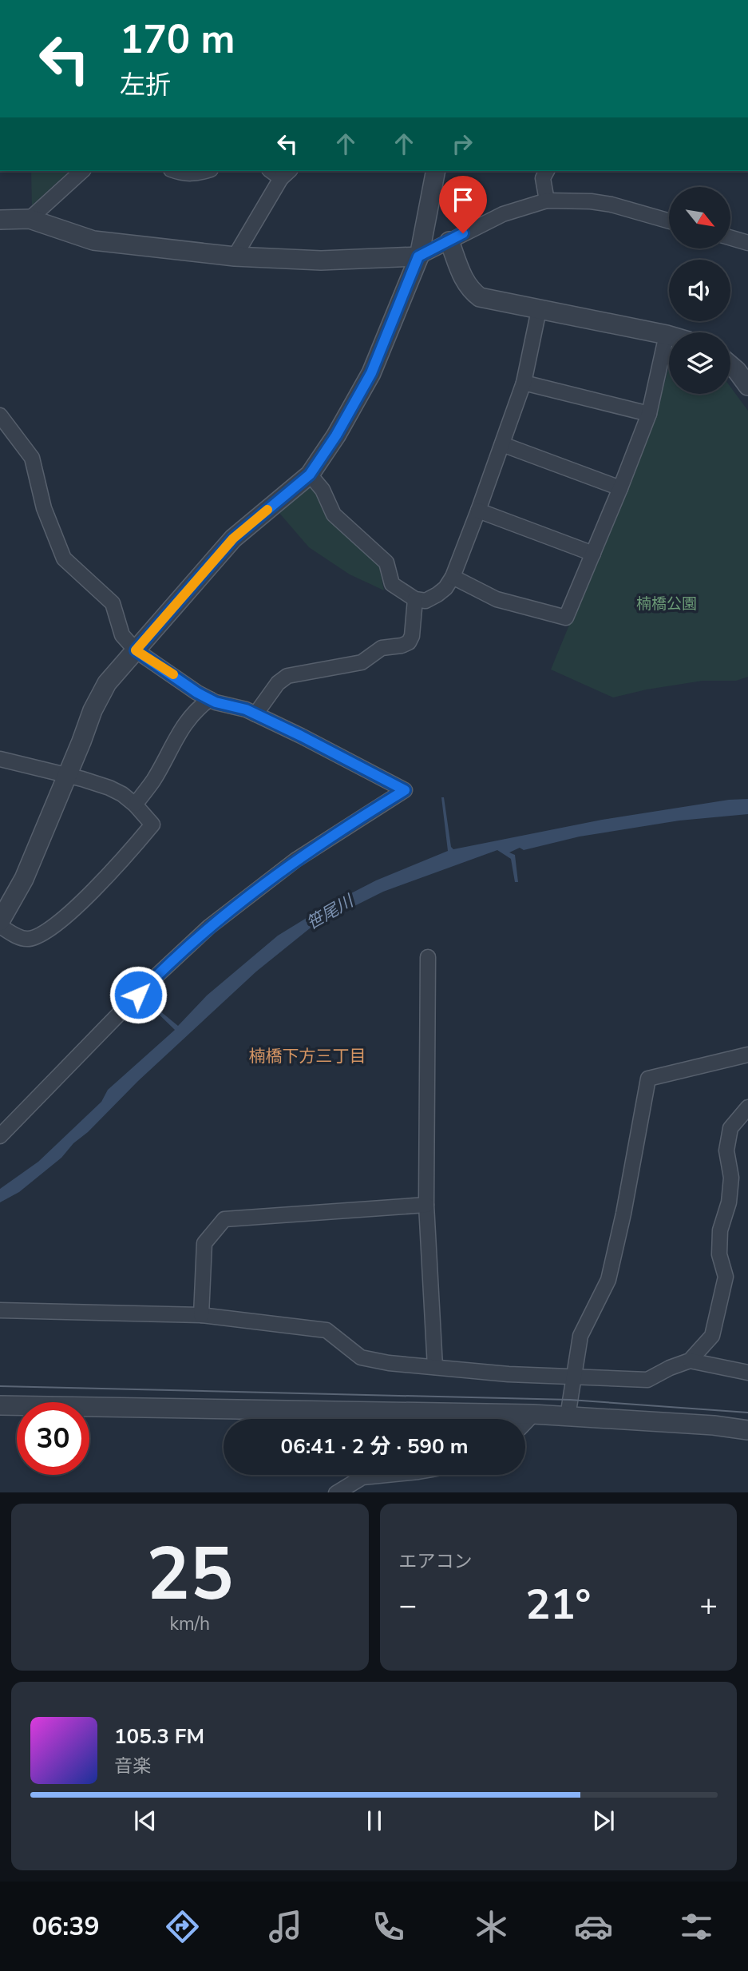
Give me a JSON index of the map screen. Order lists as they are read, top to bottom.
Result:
{
  "districts": ["楠橋下方三丁目"],
  "water": ["笹尾川"],
  "parks": ["楠橋公園"],
  "north": "bottom right",
  "page": {
    "turn": ["170 m", "左折"],
    "limit": "30",
    "trip": "06:41 · 2 分 · 590 m",
    "tile": [
      ["25", "km/h"],
      "エアコン"
    ],
    "heat": ["−", "21°", "+"],
    "song": ["105.3 FM", "音楽"],
    "tabs": "06:39"
  }
}
